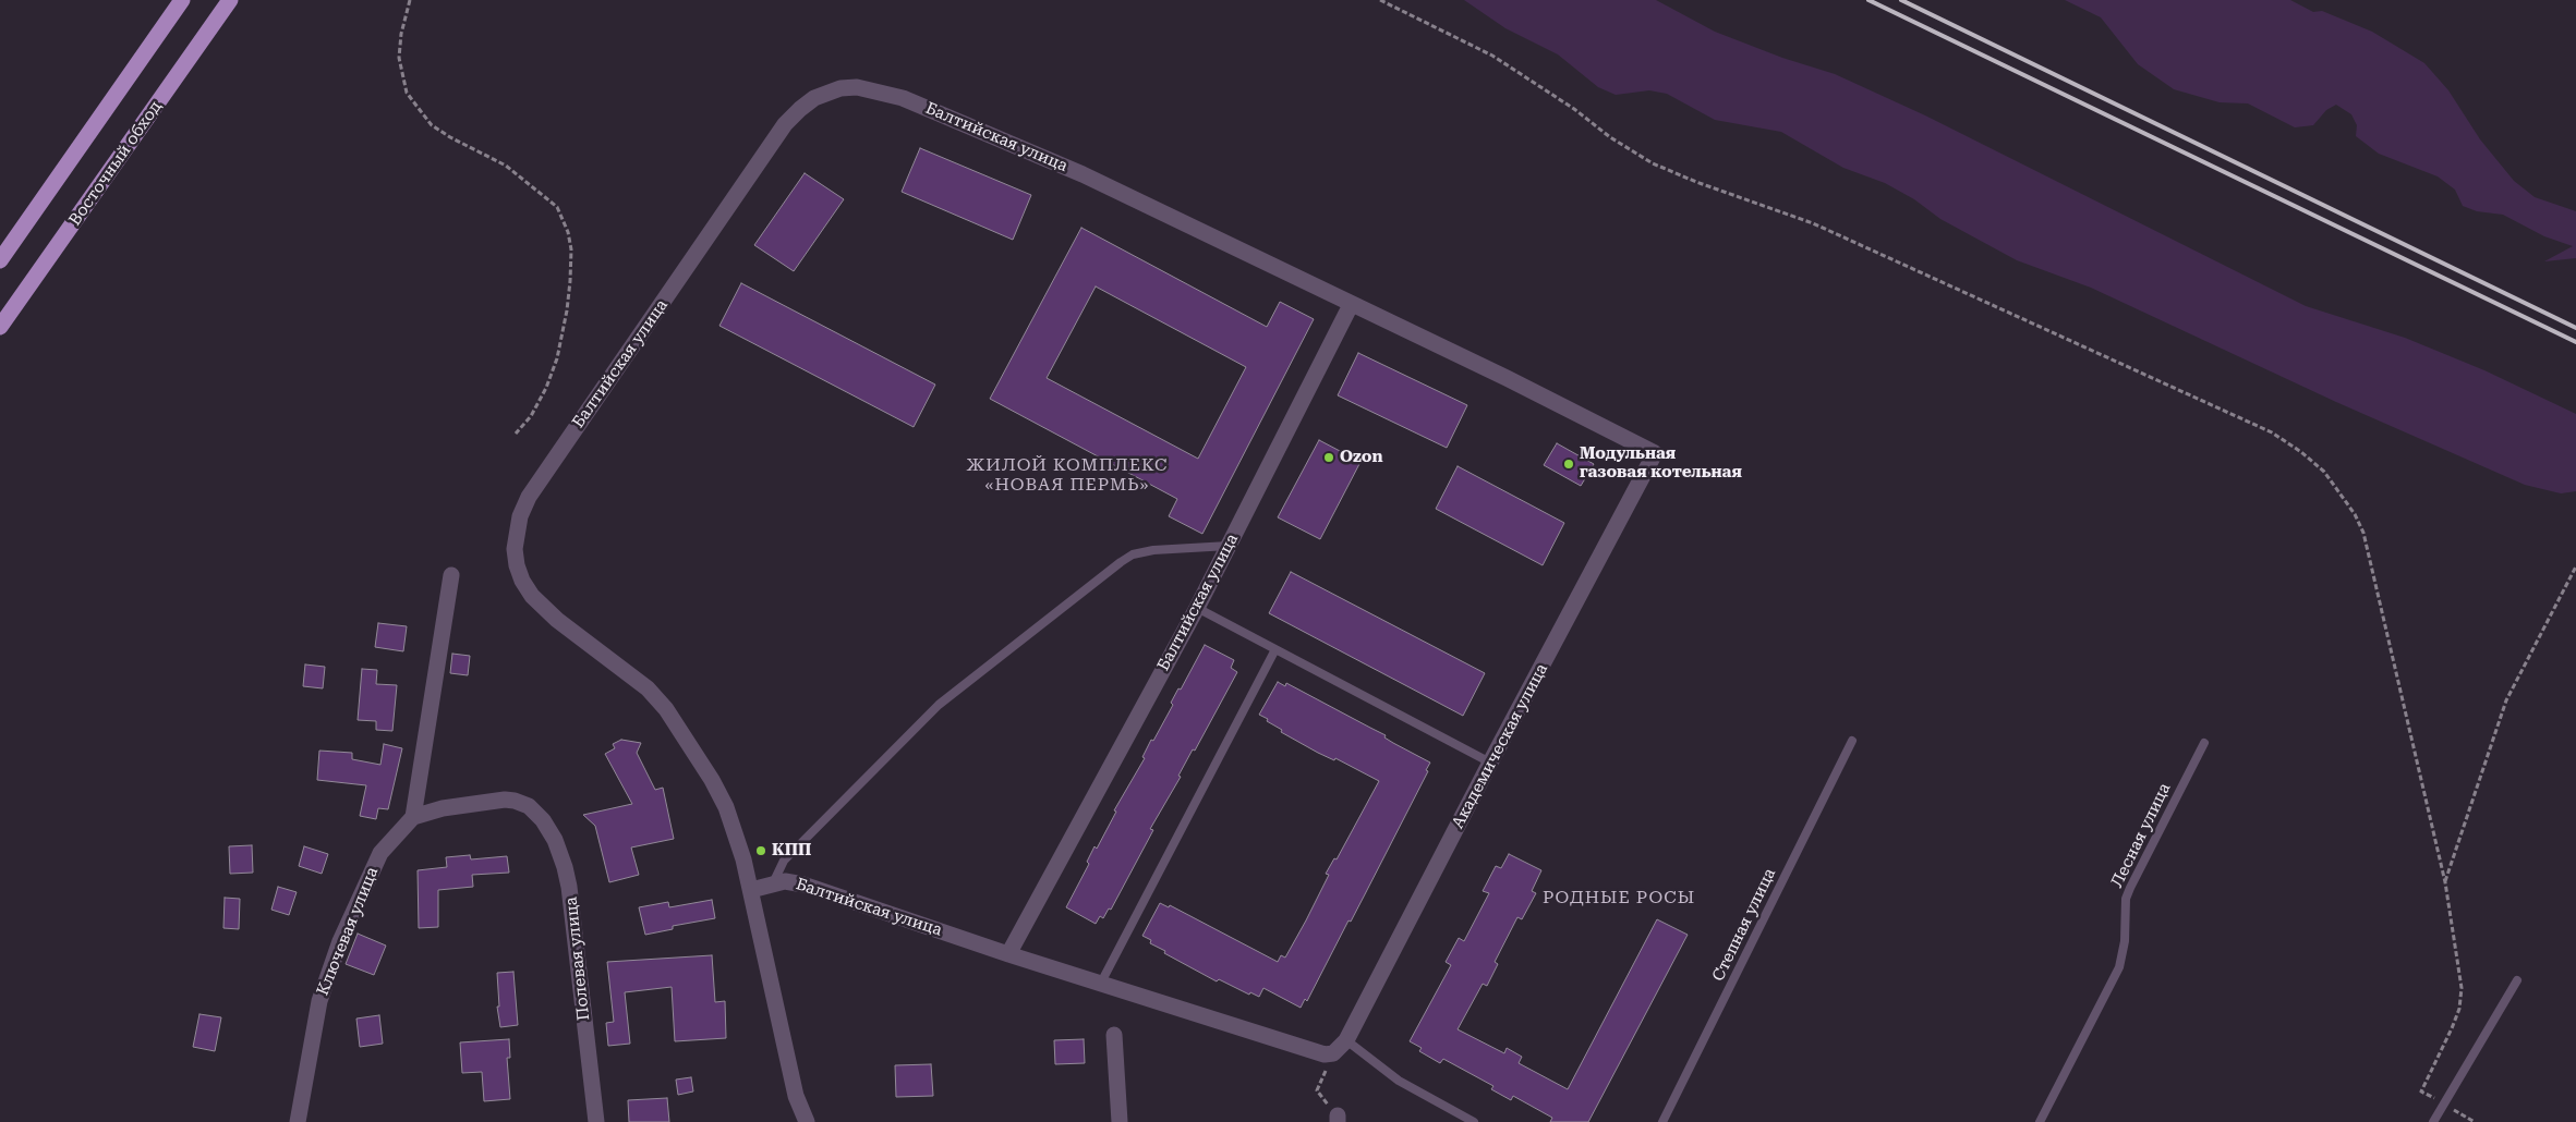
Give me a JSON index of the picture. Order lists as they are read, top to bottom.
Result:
{
  "streets": {
    "highway": ["Восточный обход"],
    "street": [
      "Балтийская улица",
      "Академическая улица",
      "Ключевая улица",
      "Полевая улица"
    ],
    "lane": ["Лесная улица", "Степная улица"]
  },
  "crossings": [
    ["Балтийская улица", "Академическая улица"],
    ["Ключевая улица", "Полевая улица"]
  ],
  "districts": ["ЖИЛОЙ КОМПЛЕКС «НОВАЯ ПЕРМЬ»", "РОДНЫЕ РОСЫ"],
  "places": ["Ozon", "Модульная газовая котельная", "КПП"]
}
